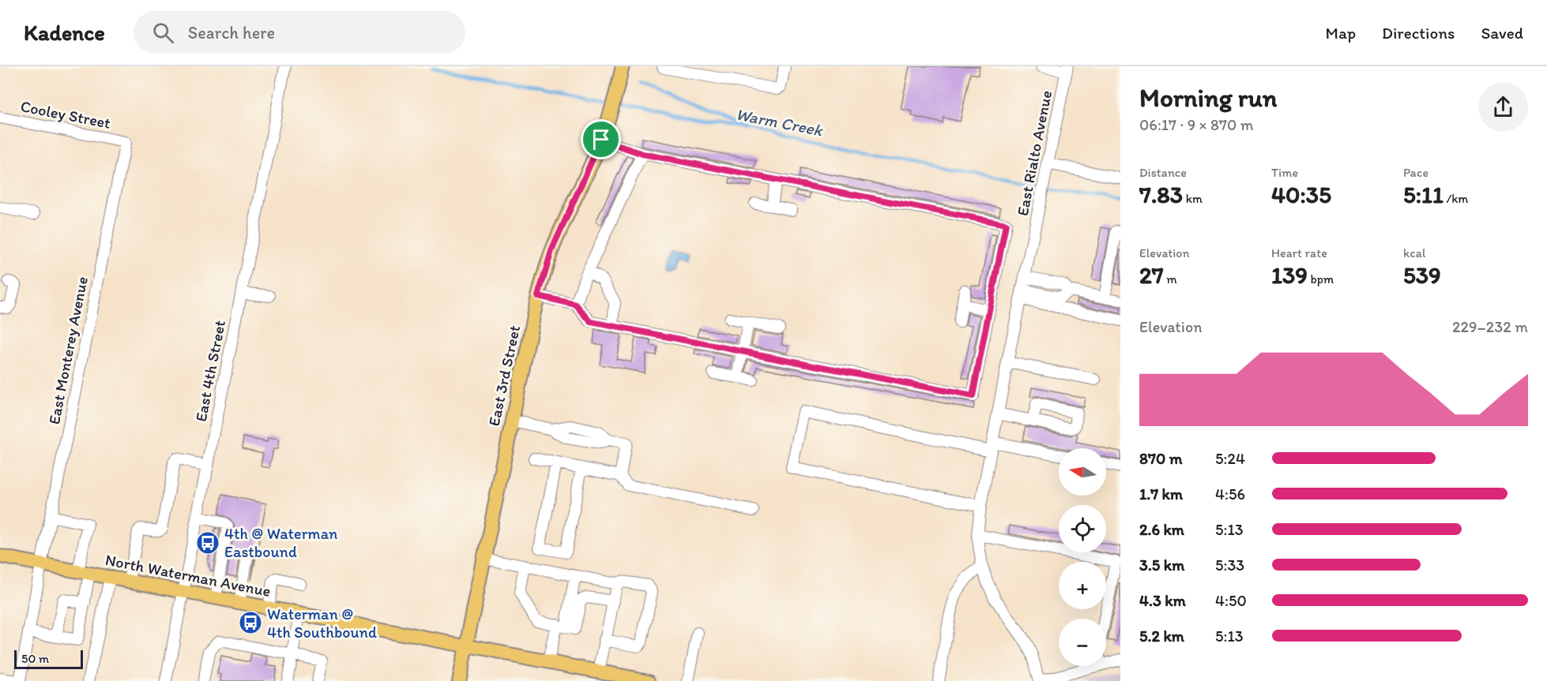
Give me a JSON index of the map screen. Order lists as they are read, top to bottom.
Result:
{
  "streets": {
    "main road": ["East 3rd Street", "North Waterman Avenue"],
    "street": [
      "Cooley Street",
      "East Rialto Avenue",
      "East Monterey Avenue",
      "East 4th Street"
    ]
  },
  "crossings": [
    ["Cooley Street", "East Monterey Avenue"],
    ["East Monterey Avenue", "North Waterman Avenue"],
    ["East 4th Street", "North Waterman Avenue"],
    ["East 3rd Street", "North Waterman Avenue"]
  ],
  "water": ["Warm Creek"],
  "places": {
    "bus stop": ["4th @ Waterman Eastbound", "Waterman @ 4th Southbound"]
  },
  "scale_bar": "50 m",
  "north": "left",
  "page": {
    "header": "Kadence",
    "search": "Search here",
    "nav": ["Map", "Directions", "Saved"],
    "heading": ["Morning run", "06:17 · 9 × 870 m"],
    "stats": [
      ["Distance", "7.83 km"],
      ["Time", "40:35"],
      ["Pace", "5:11 /km"],
      ["Elevation", "27 m"],
      ["Heart rate", "139 bpm"],
      ["kcal", "539"]
    ],
    "chart": ["Elevation", "229–232 m"],
    "list": [
      {
        "name": "870 m",
        "note": "5:24"
      },
      {
        "name": "1.7 km",
        "note": "4:56"
      },
      {
        "name": "2.6 km",
        "note": "5:13"
      },
      {
        "name": "3.5 km",
        "note": "5:33"
      },
      {
        "name": "4.3 km",
        "note": "4:50"
      },
      {
        "name": "5.2 km",
        "note": "5:13"
      }
    ],
    "map_buttons": ["+", "−"],
    "scale": "50 m"
  }
}
